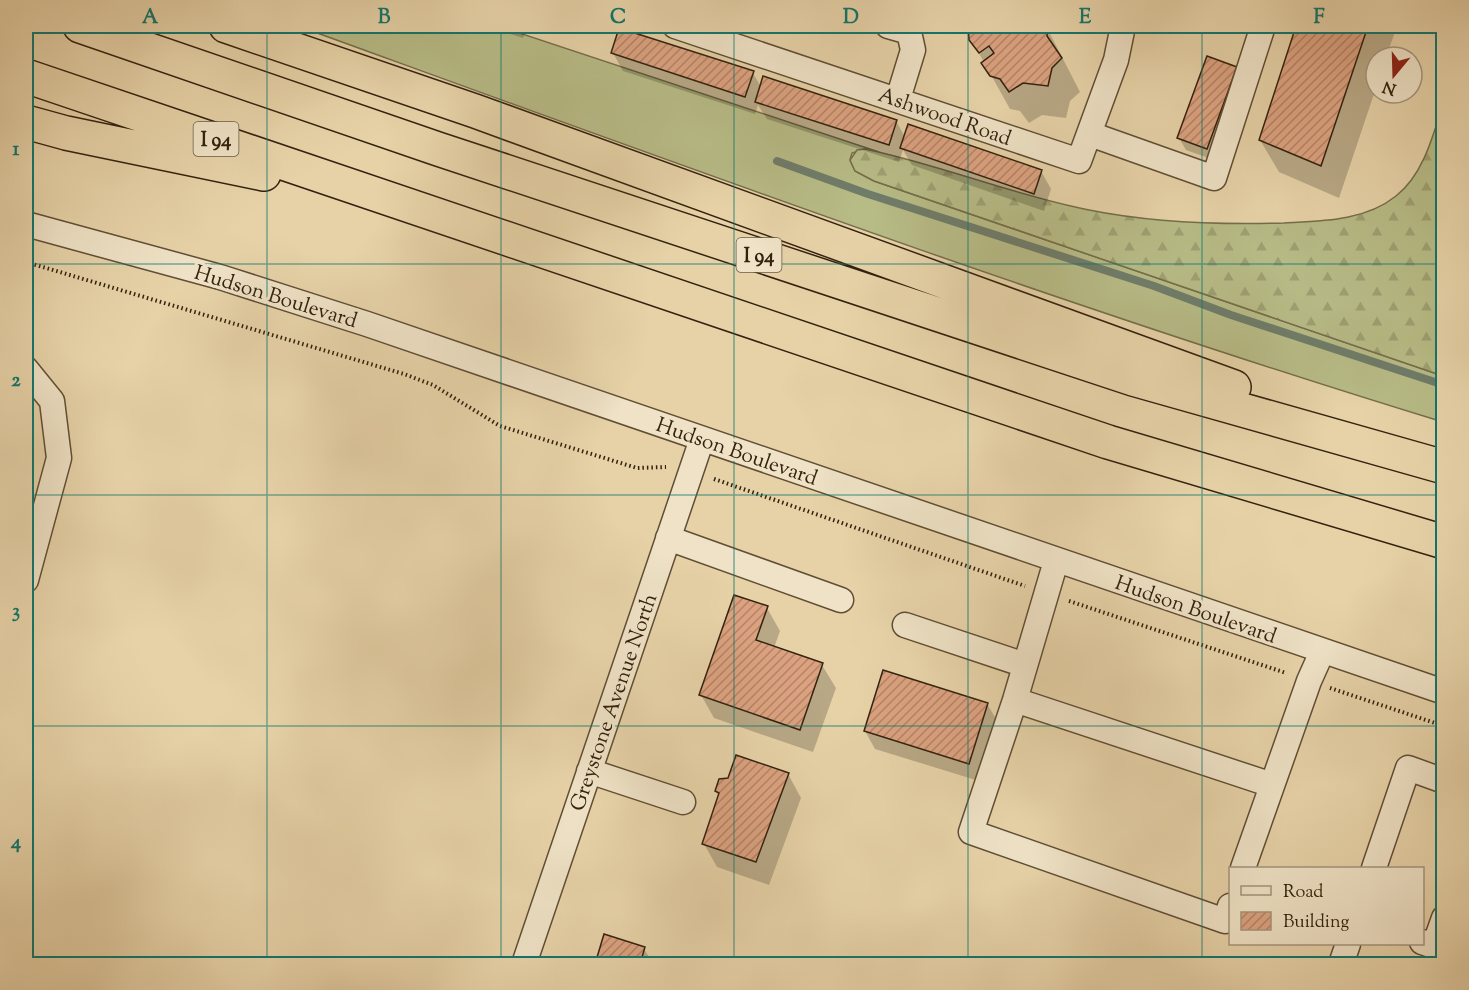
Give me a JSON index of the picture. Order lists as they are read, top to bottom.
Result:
{
  "streets": {
    "highway": ["I 94"],
    "street": ["Ashwood Road", "Hudson Boulevard", "Greystone Avenue North"]
  },
  "crossings": [
    ["Hudson Boulevard", "Greystone Avenue North"]
  ],
  "legend": ["Road", "Building"],
  "north": "bottom",
  "grid": {
    "columns": [
      "A",
      "B",
      "C",
      "D",
      "E",
      "F"
    ],
    "rows": [
      "1",
      "2",
      "3",
      "4"
    ]
  }
}
